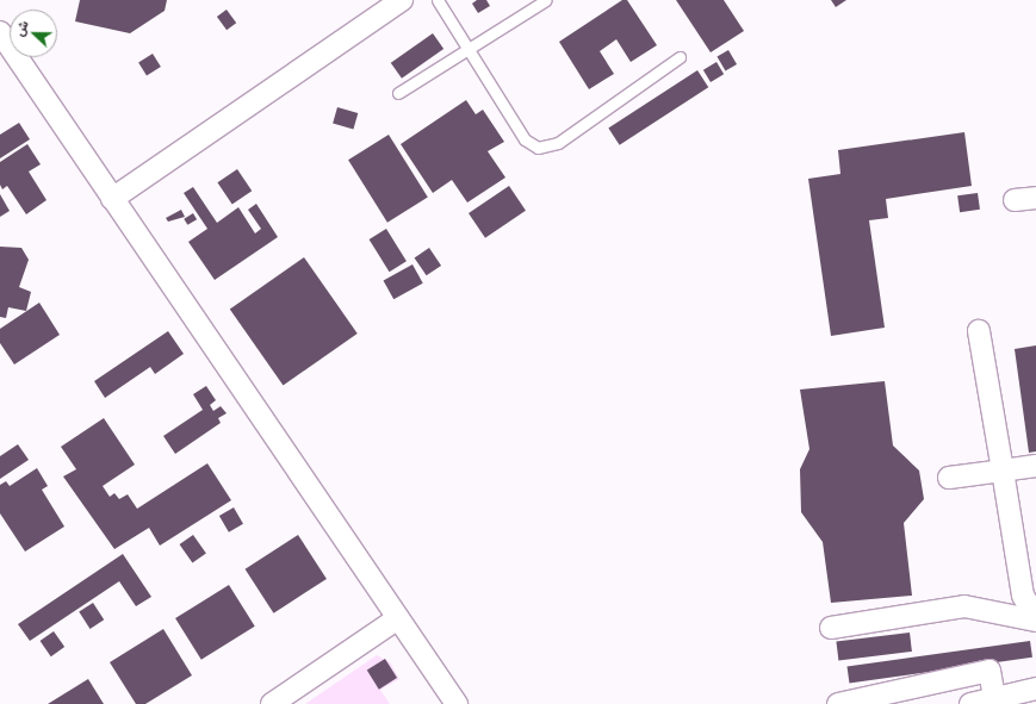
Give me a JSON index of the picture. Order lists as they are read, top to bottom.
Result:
{
  "north": "left"
}
